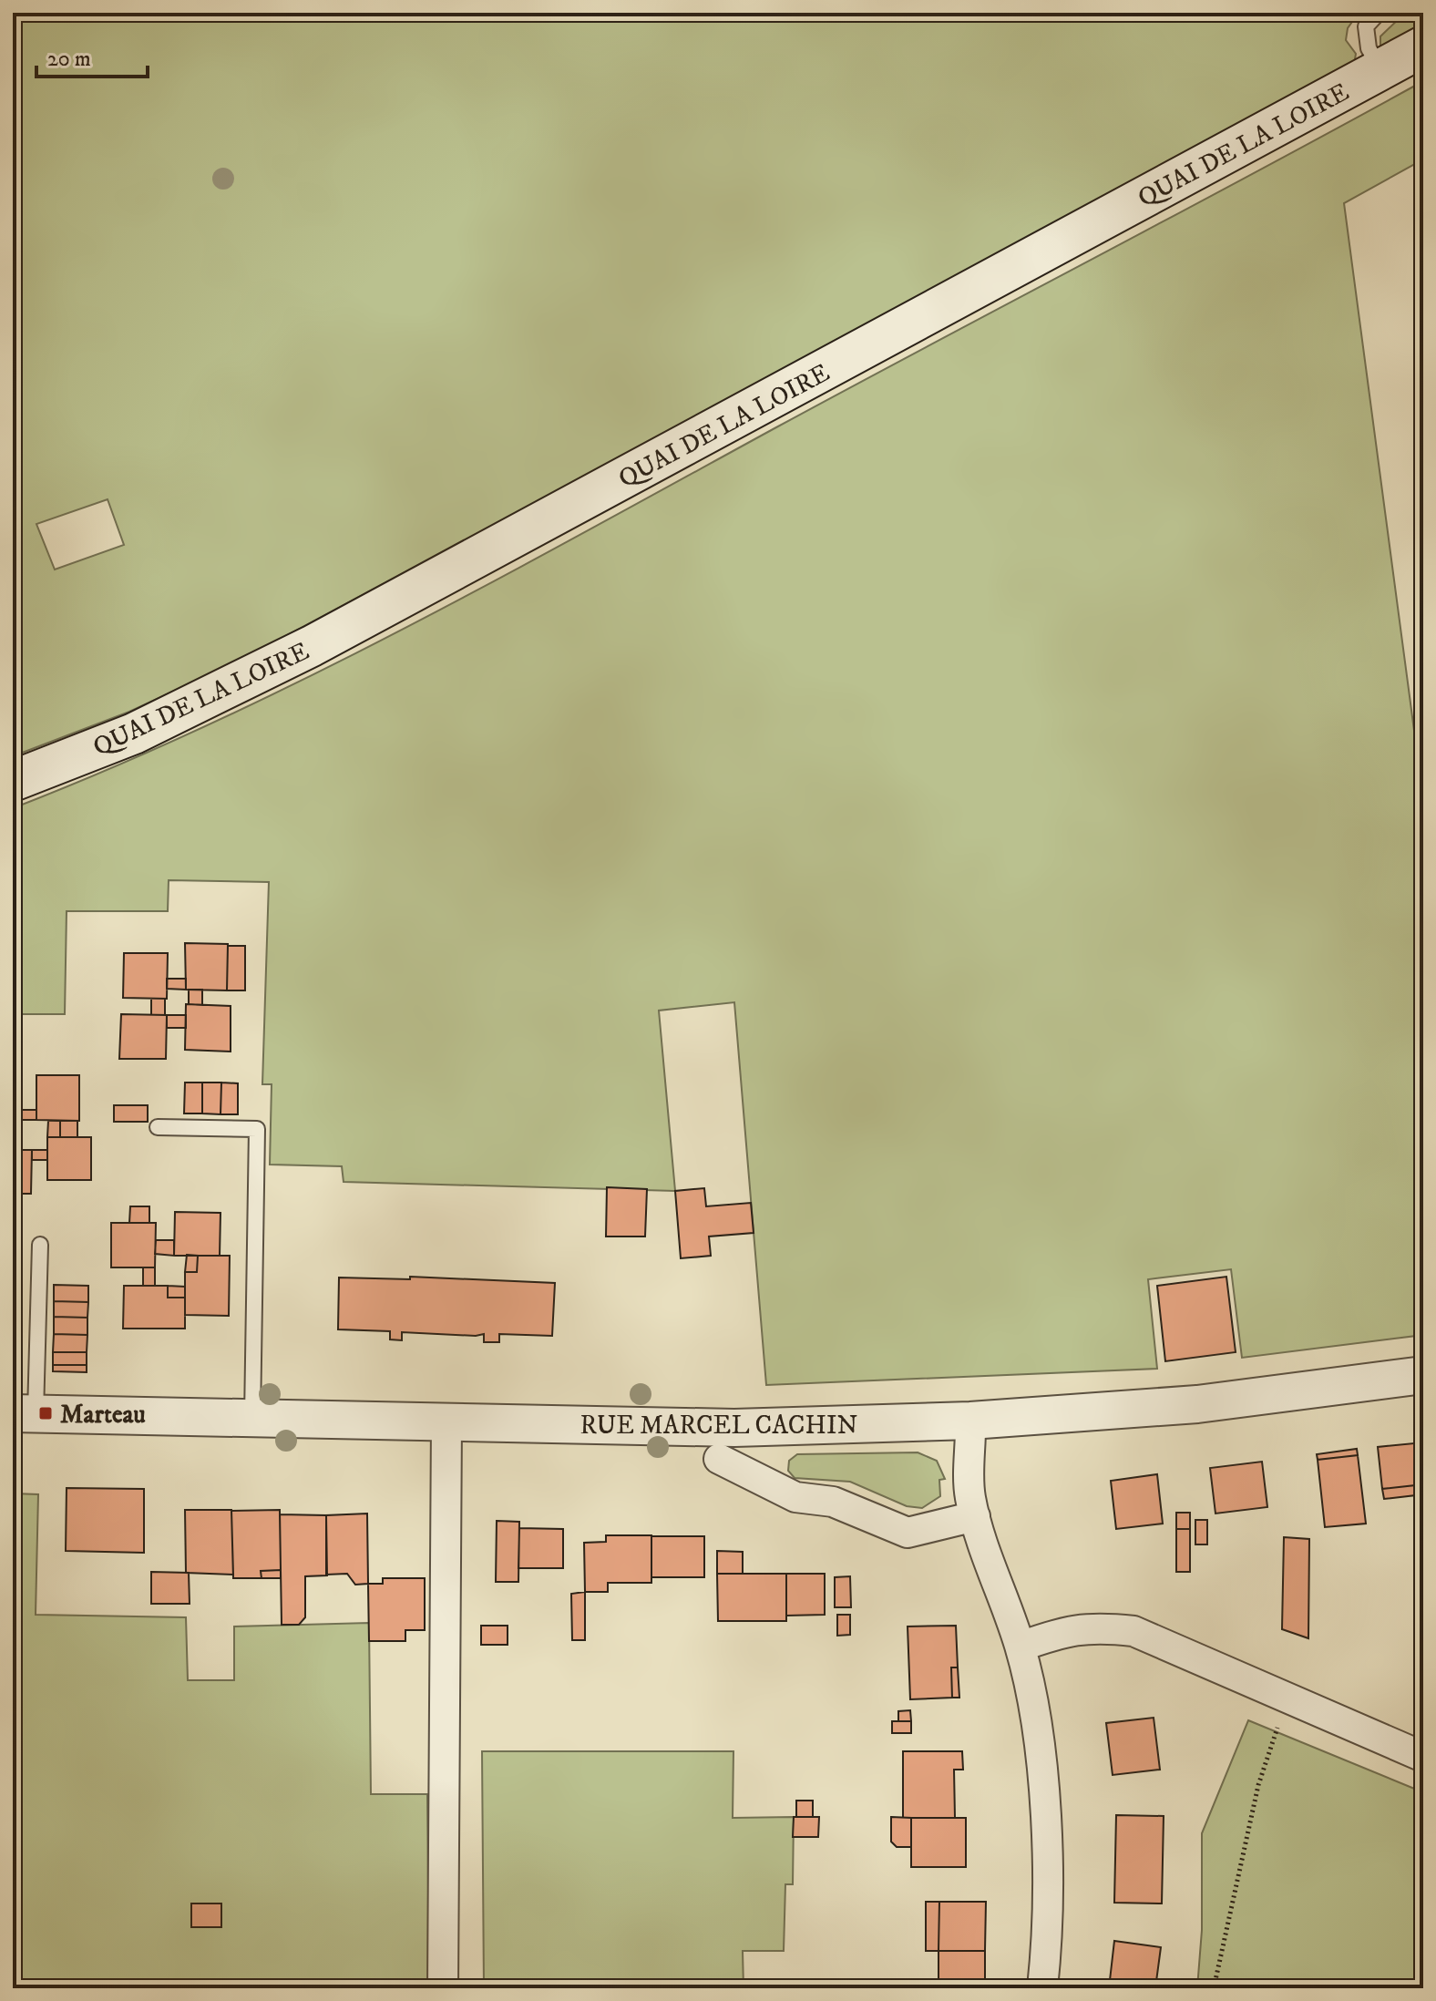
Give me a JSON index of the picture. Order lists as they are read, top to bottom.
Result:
{
  "streets": {
    "main road": ["QUAI DE LA LOIRE"],
    "street": ["RUE MARCEL CACHIN"]
  },
  "places": {
    "transit": ["Marteau"]
  },
  "scale_bar": "20 m"
}
